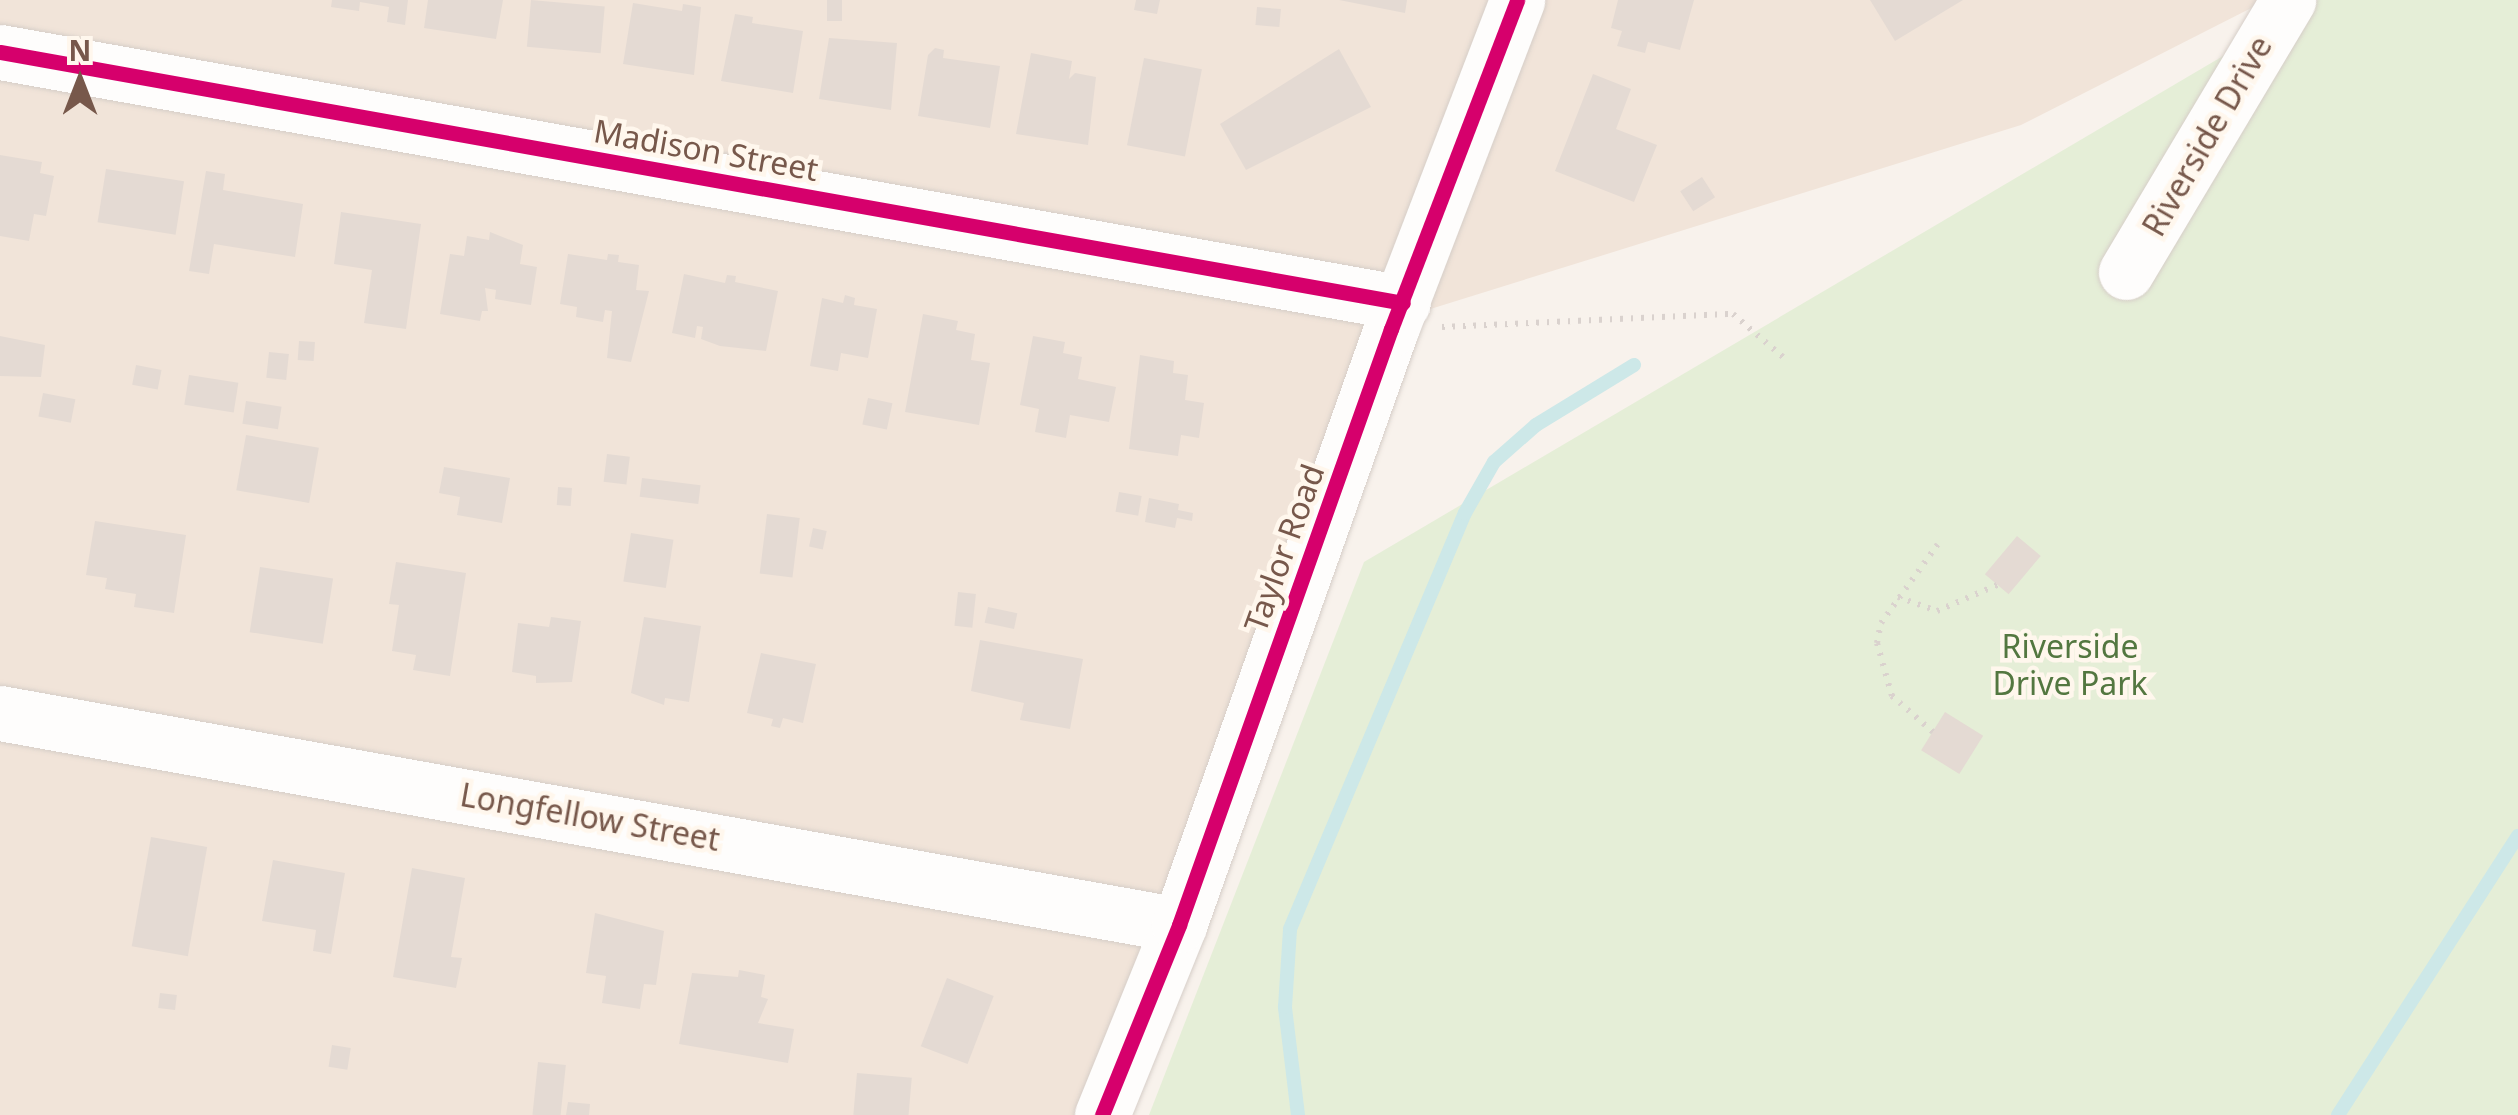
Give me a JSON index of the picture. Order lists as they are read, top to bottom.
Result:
{
  "streets": {
    "street": [
      "Riverside Drive",
      "Madison Street",
      "Taylor Road",
      "Longfellow Street"
    ]
  },
  "crossings": [
    ["Madison Street", "Taylor Road"],
    ["Taylor Road", "Longfellow Street"]
  ],
  "parks": ["Riverside Drive Park"],
  "north": "top"
}
